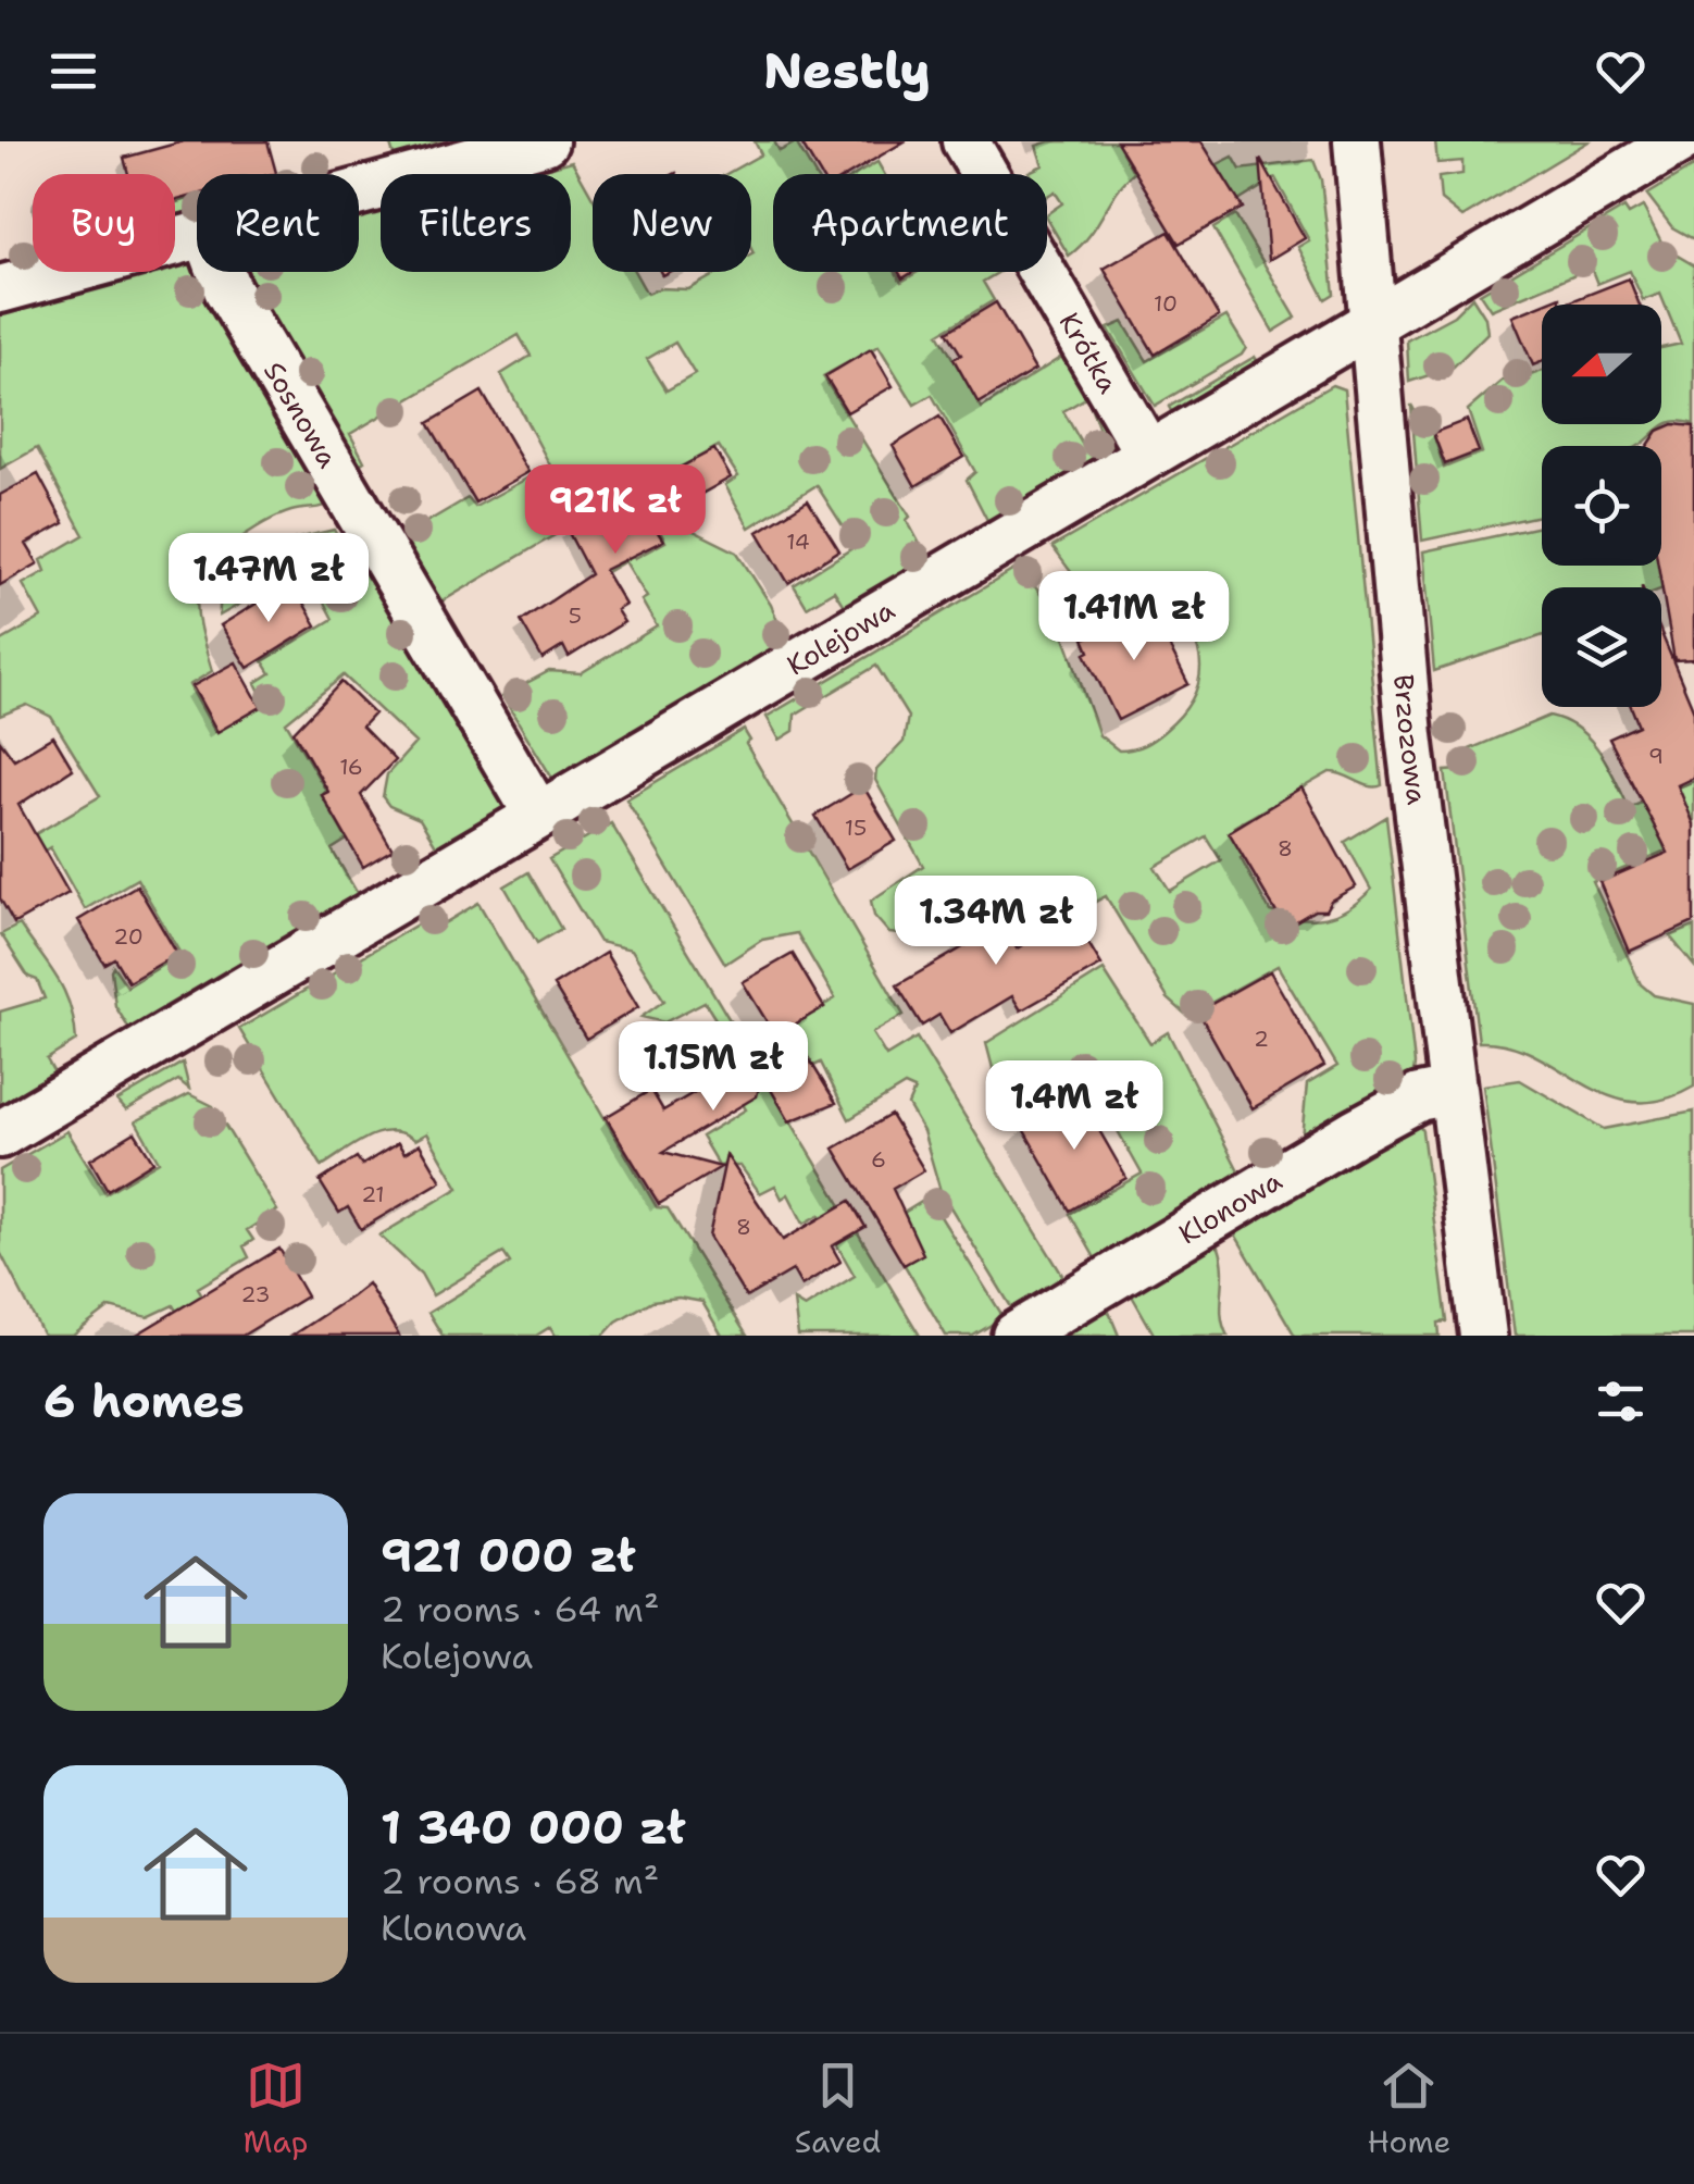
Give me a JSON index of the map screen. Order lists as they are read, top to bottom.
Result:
{
  "streets": {
    "street": [
      "Krótka",
      "Sosnowa",
      "Kolejowa",
      "Brzozowa",
      "Klonowa"
    ]
  },
  "crossings": [
    ["Krótka", "Kolejowa"],
    ["Sosnowa", "Kolejowa"],
    ["Kolejowa", "Brzozowa"],
    ["Brzozowa", "Klonowa"]
  ],
  "house_numbers": [
    "10",
    "14",
    "5",
    "9",
    "16",
    "15",
    "8",
    "20",
    "2",
    "6",
    "21",
    "8",
    "23"
  ],
  "north": "left",
  "page": {
    "header": "Nestly",
    "chip": [
      "Buy",
      "Rent",
      "Filters",
      "New",
      "Apartment"
    ],
    "price": [
      "921K zł",
      "1.47M zł",
      "1.41M zł",
      "1.34M zł",
      "1.15M zł",
      "1.4M zł"
    ],
    "heading": "6 homes",
    "list": [
      {
        "name": "921 000 zł",
        "note": "2 rooms · 64 m² · Kolejowa"
      },
      {
        "name": "1 340 000 zł",
        "note": "2 rooms · 68 m² · Klonowa"
      }
    ],
    "tabs": ["Map", "Saved", "Home"]
  }
}
